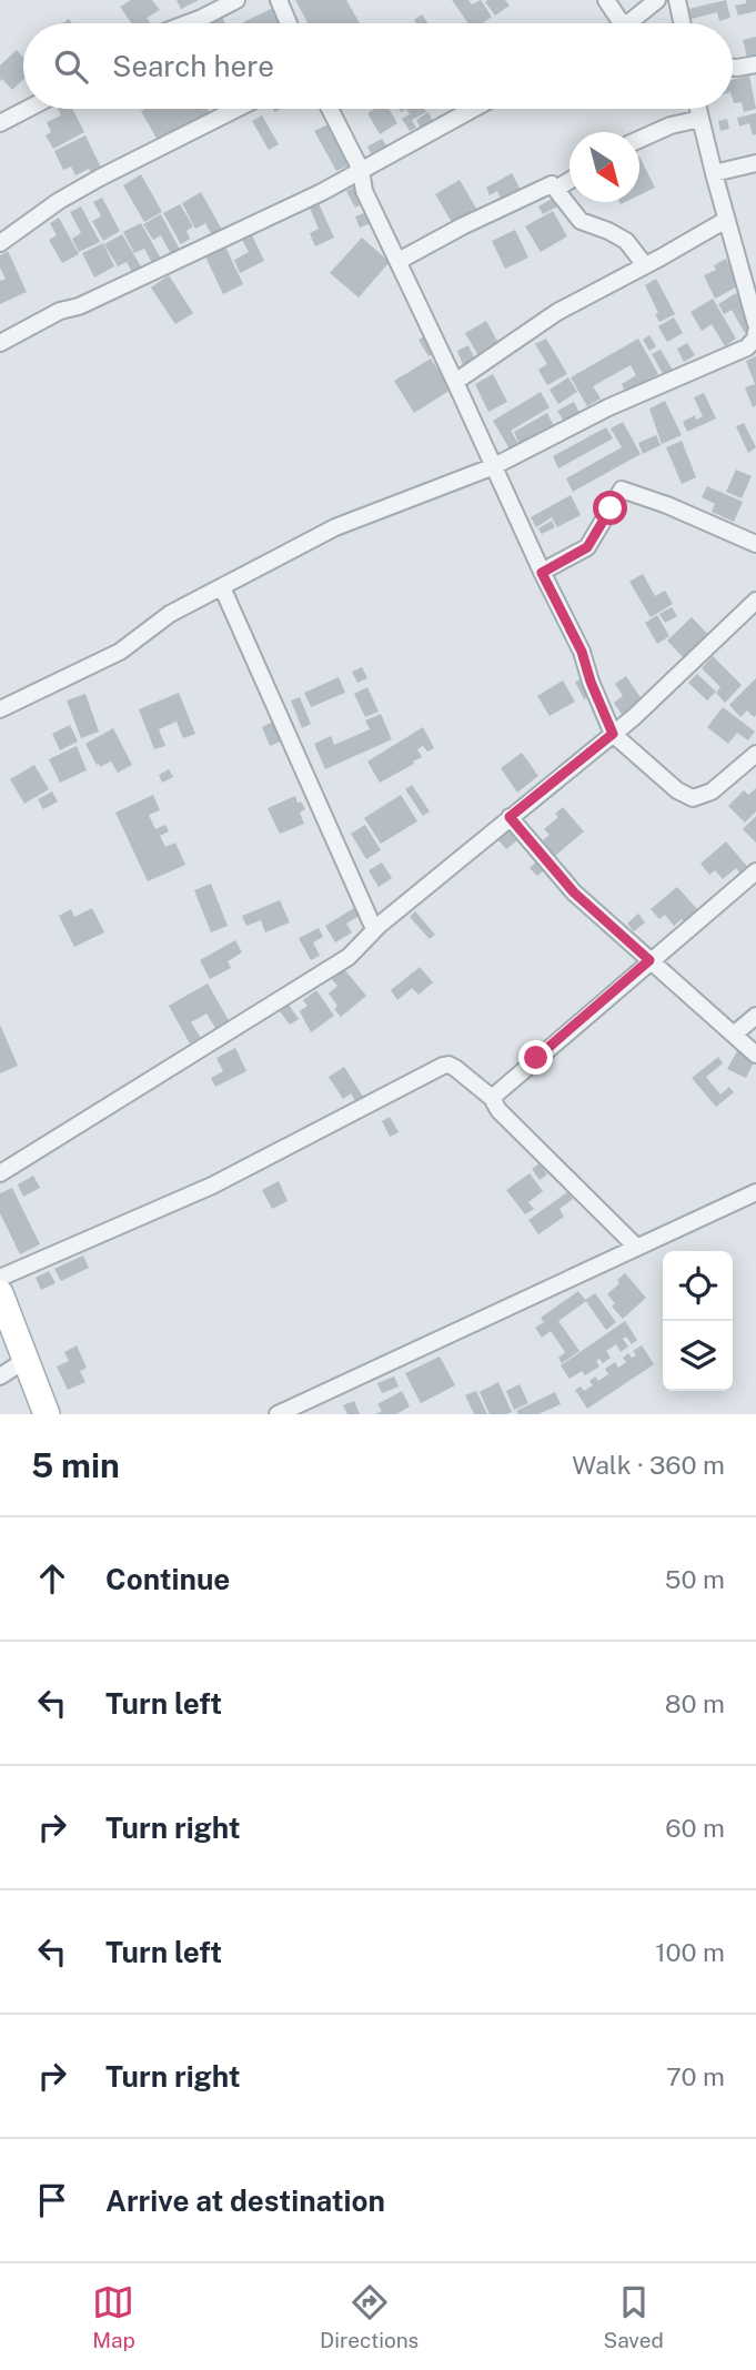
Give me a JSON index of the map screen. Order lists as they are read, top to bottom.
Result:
{
  "north": "bottom right",
  "page": {
    "search": "Search here",
    "heading": ["5 min", "Walk · 360 m"],
    "list": [
      ["Continue", "50 m"],
      ["Turn left", "80 m"],
      ["Turn right", "60 m"],
      ["Turn left", "100 m"],
      ["Turn right", "70 m"],
      "Arrive at destination"
    ],
    "nav": ["Map", "Directions", "Saved"]
  }
}
